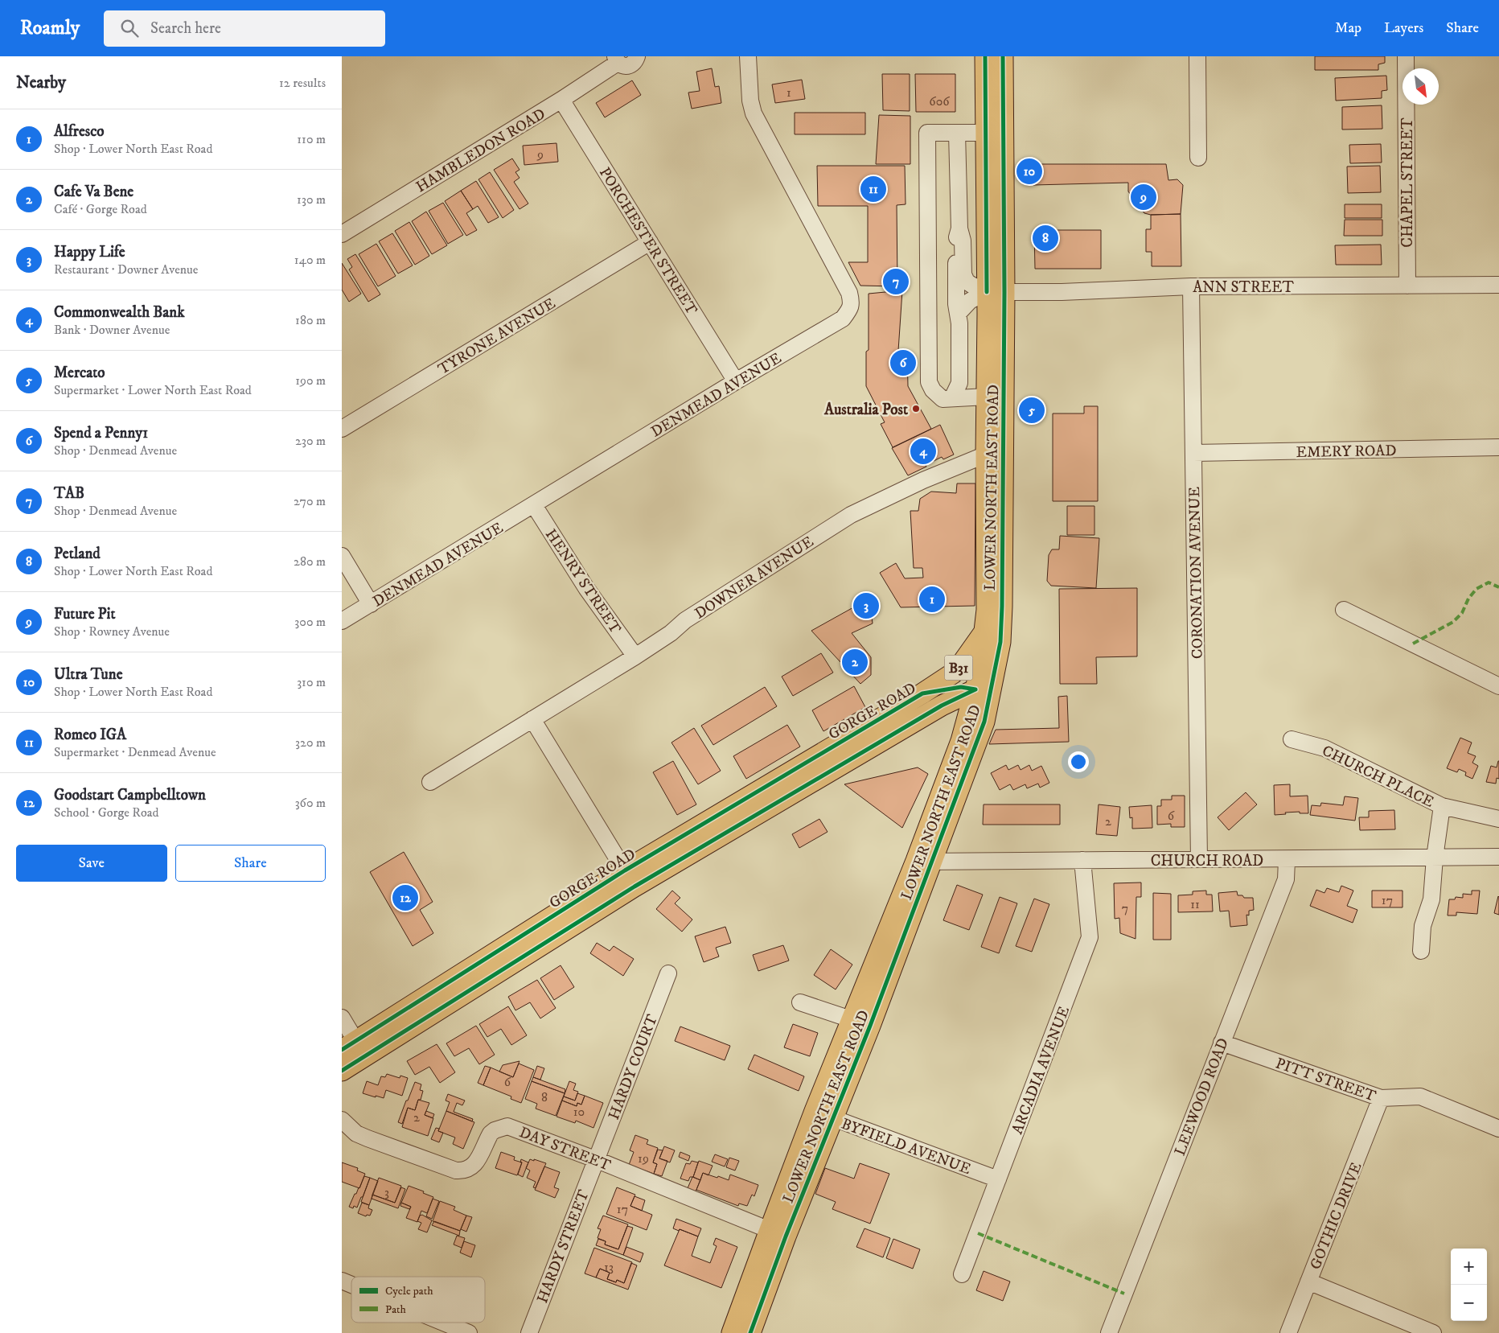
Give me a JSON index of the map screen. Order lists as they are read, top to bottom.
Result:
{
  "streets": {
    "main road": ["LOWER NORTH EAST ROAD", "B31", "GORGE ROAD"],
    "street": [
      "HAMBLEDON ROAD",
      "CHAPEL STREET",
      "PORCHESTER STREET",
      "ANN STREET",
      "TYRONE AVENUE",
      "DENMEAD AVENUE",
      "EMERY ROAD",
      "CORONATION AVENUE",
      "DOWNER AVENUE",
      "HENRY STREET",
      "CHURCH PLACE",
      "CHURCH ROAD",
      "HARDY COURT",
      "ARCADIA AVENUE",
      "PITT STREET",
      "LEEWOOD ROAD",
      "BYFIELD AVENUE",
      "DAY STREET",
      "GOTHIC DRIVE",
      "HARDY STREET"
    ]
  },
  "crossings": [
    ["HAMBLEDON ROAD", "PORCHESTER STREET"],
    ["CHAPEL STREET", "ANN STREET"],
    ["PORCHESTER STREET", "TYRONE AVENUE"],
    ["PORCHESTER STREET", "DENMEAD AVENUE"],
    ["ANN STREET", "LOWER NORTH EAST ROAD"],
    ["ANN STREET", "CORONATION AVENUE"],
    ["DENMEAD AVENUE", "HENRY STREET"],
    ["EMERY ROAD", "CORONATION AVENUE"],
    ["LOWER NORTH EAST ROAD", "DOWNER AVENUE"],
    ["LOWER NORTH EAST ROAD", "GORGE ROAD"],
    ["LOWER NORTH EAST ROAD", "CHURCH ROAD"],
    ["LOWER NORTH EAST ROAD", "BYFIELD AVENUE"],
    ["LOWER NORTH EAST ROAD", "DAY STREET"],
    ["CORONATION AVENUE", "CHURCH ROAD"],
    ["DOWNER AVENUE", "HENRY STREET"],
    ["CHURCH PLACE", "CHURCH ROAD"],
    ["CHURCH ROAD", "ARCADIA AVENUE"],
    ["CHURCH ROAD", "LEEWOOD ROAD"],
    ["HARDY COURT", "DAY STREET"],
    ["HARDY COURT", "HARDY STREET"],
    ["ARCADIA AVENUE", "BYFIELD AVENUE"],
    ["PITT STREET", "LEEWOOD ROAD"],
    ["PITT STREET", "GOTHIC DRIVE"],
    ["DAY STREET", "HARDY STREET"]
  ],
  "places": ["Australia Post"],
  "house_numbers": [
    "1",
    "606",
    "9",
    "6",
    "2",
    "17",
    "11",
    "7",
    "6",
    "8",
    "10",
    "2",
    "19",
    "3",
    "17",
    "13"
  ],
  "legend": ["Cycle path", "Path"],
  "north": "bottom right",
  "page": {
    "header": "Roamly",
    "search": "Search here",
    "nav": ["Map", "Layers", "Share"],
    "heading": ["Nearby", "12 results"],
    "list": [
      {
        "mark": "1",
        "name": "Alfresco",
        "note": "Shop · Lower North East Road",
        "value": "110 m"
      },
      {
        "mark": "2",
        "name": "Cafe Va Bene",
        "note": "Café · Gorge Road",
        "value": "130 m"
      },
      {
        "mark": "3",
        "name": "Happy Life",
        "note": "Restaurant · Downer Avenue",
        "value": "140 m"
      },
      {
        "mark": "4",
        "name": "Commonwealth Bank",
        "note": "Bank · Downer Avenue",
        "value": "180 m"
      },
      {
        "mark": "5",
        "name": "Mercato",
        "note": "Supermarket · Lower North East Road",
        "value": "190 m"
      },
      {
        "mark": "6",
        "name": "Spend a Penny1",
        "note": "Shop · Denmead Avenue",
        "value": "230 m"
      },
      {
        "mark": "7",
        "name": "TAB",
        "note": "Shop · Denmead Avenue",
        "value": "270 m"
      },
      {
        "mark": "8",
        "name": "Petland",
        "note": "Shop · Lower North East Road",
        "value": "280 m"
      },
      {
        "mark": "9",
        "name": "Future Pit",
        "note": "Shop · Rowney Avenue",
        "value": "300 m"
      },
      {
        "mark": "10",
        "name": "Ultra Tune",
        "note": "Shop · Lower North East Road",
        "value": "310 m"
      },
      {
        "mark": "11",
        "name": "Romeo IGA",
        "note": "Supermarket · Denmead Avenue",
        "value": "320 m"
      },
      {
        "mark": "12",
        "name": "Goodstart Campbelltown",
        "note": "School · Gorge Road",
        "value": "360 m"
      }
    ],
    "pins": [
      "10",
      "11",
      "9",
      "8",
      "7",
      "6",
      "5",
      "4",
      "1",
      "3",
      "2",
      "12"
    ],
    "buttons": ["Save", "Share"],
    "map_buttons": ["+", "−"]
  }
}
